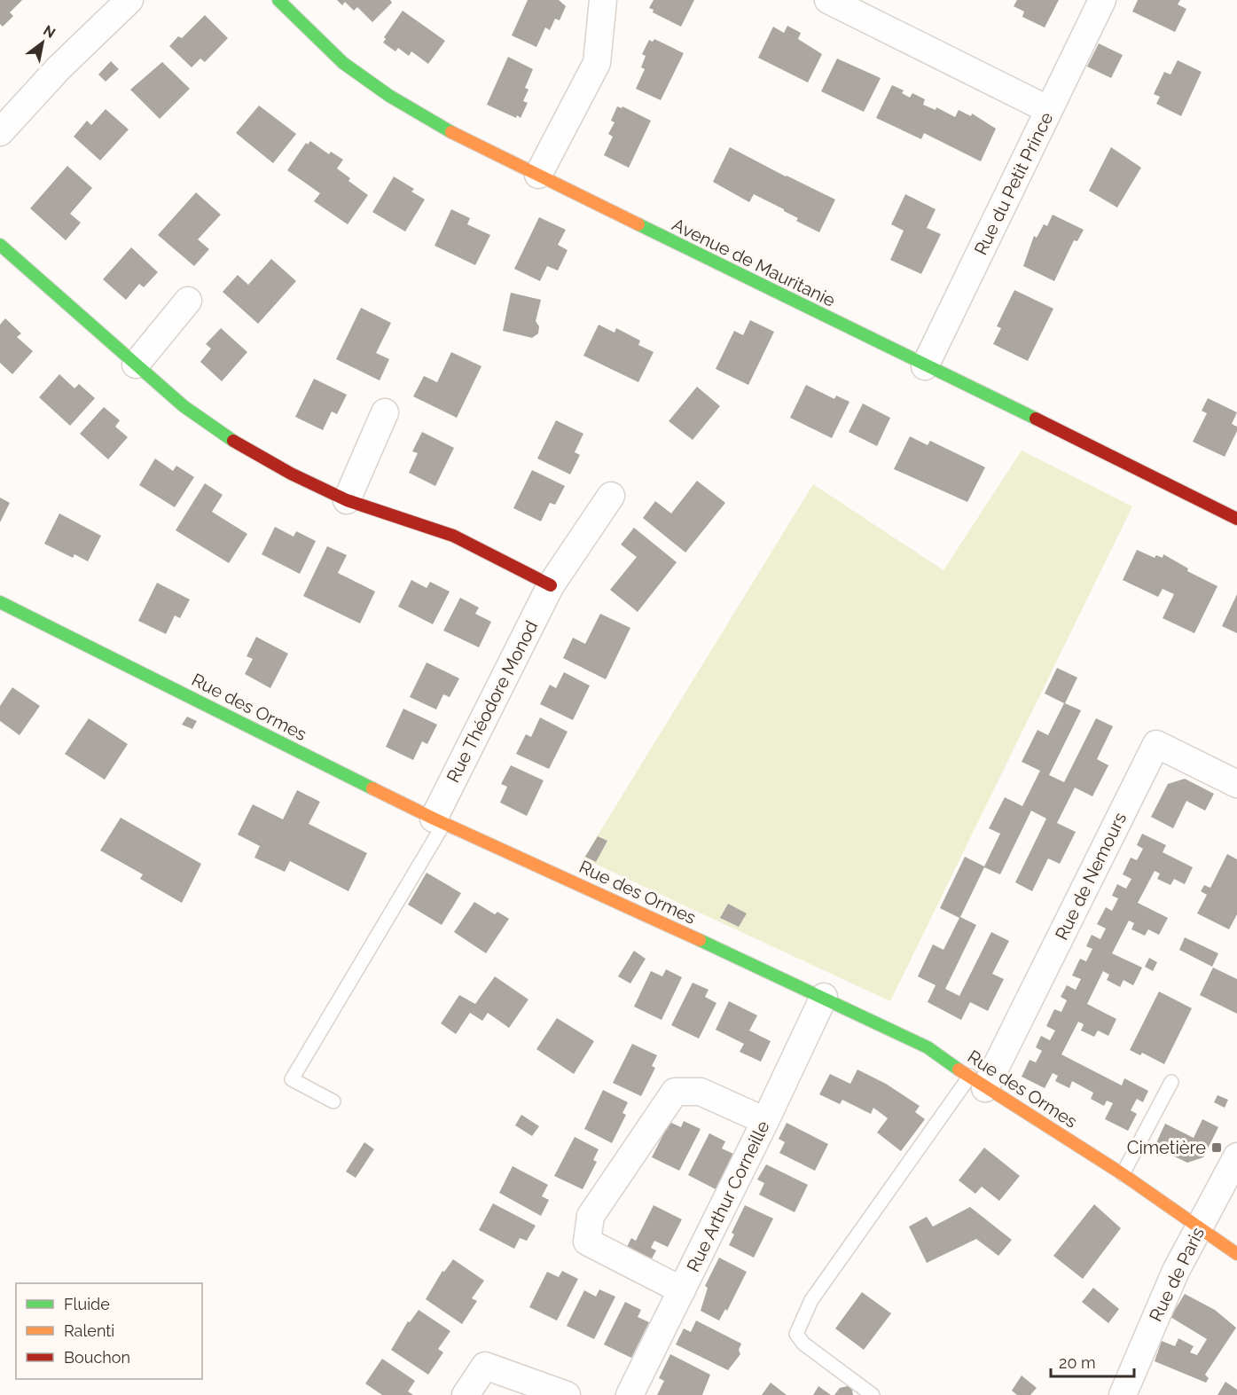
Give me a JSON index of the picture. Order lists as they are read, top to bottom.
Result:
{
  "streets": {
    "street": [
      "Rue du Petit Prince",
      "Avenue de Mauritanie",
      "Rue Théodore Monod",
      "Rue des Ormes",
      "Rue de Nemours",
      "Rue Arthur Corneille",
      "Rue de Paris"
    ]
  },
  "crossings": [
    ["Rue du Petit Prince", "Avenue de Mauritanie"],
    ["Rue Théodore Monod", "Rue des Ormes"],
    ["Rue des Ormes", "Rue de Nemours"],
    ["Rue des Ormes", "Rue Arthur Corneille"],
    ["Rue des Ormes", "Rue de Paris"]
  ],
  "places": {
    "transit": ["Cimetière"]
  },
  "legend": ["Fluide", "Ralenti", "Bouchon"],
  "scale_bar": "20 m",
  "north": "top right"
}
